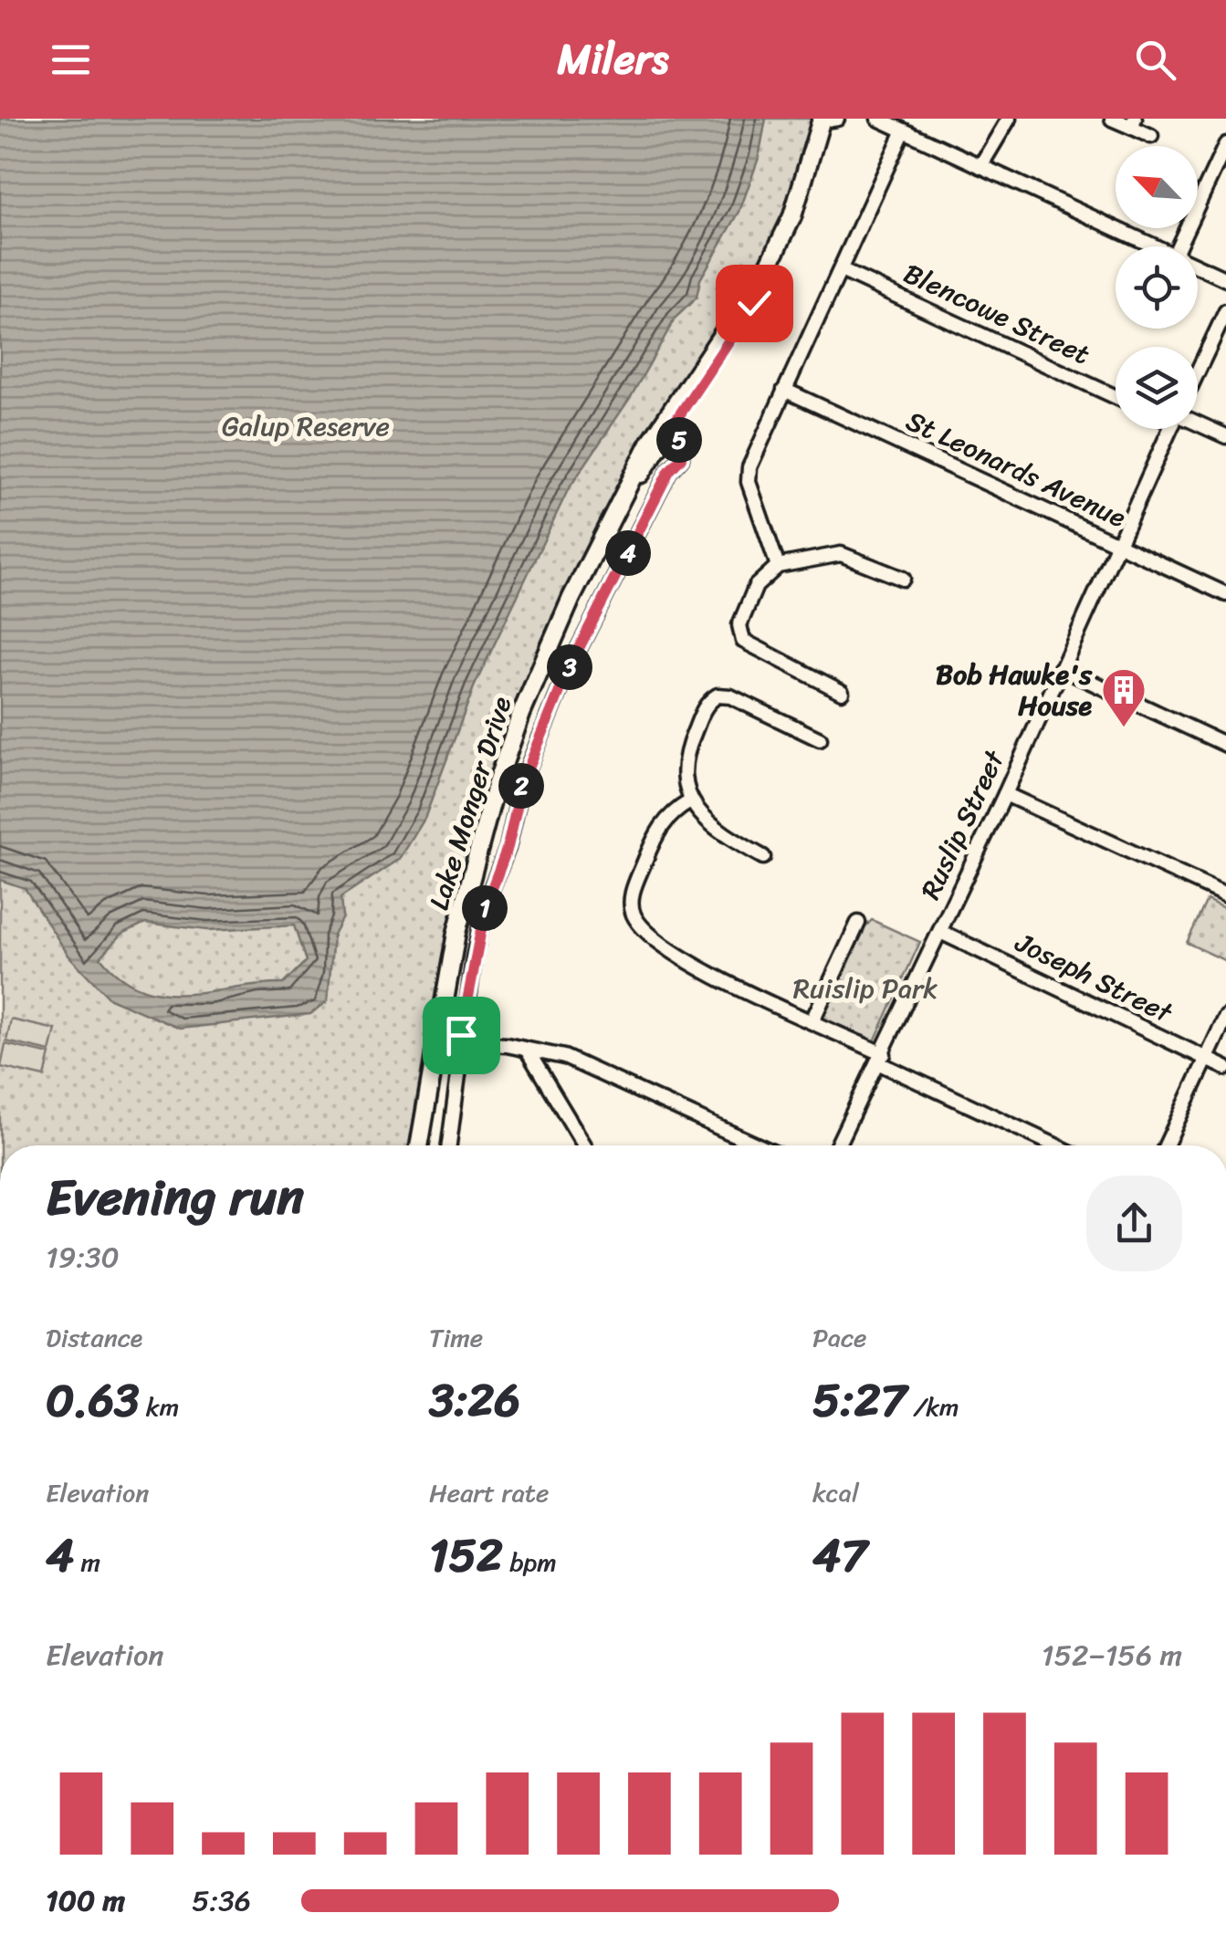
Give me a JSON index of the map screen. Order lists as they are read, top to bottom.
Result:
{
  "streets": {
    "main road": ["Lake Monger Drive"],
    "street": [
      "Blencowe Street",
      "St Leonards Avenue",
      "Ruslip Street",
      "Joseph Street"
    ]
  },
  "crossings": [
    ["St Leonards Avenue", "Ruslip Street"],
    ["Ruslip Street", "Joseph Street"]
  ],
  "parks": ["Galup Reserve", "Ruislip Park"],
  "places": {
    "building": ["Bob Hawke's House"]
  },
  "north": "top left",
  "page": {
    "header": "Milers",
    "pins": [
      "5",
      "4",
      "3",
      "2",
      "1"
    ],
    "heading": ["Evening run", "19:30"],
    "stats": [
      ["Distance", "0.63 km"],
      ["Time", "3:26"],
      ["Pace", "5:27 /km"],
      ["Elevation", "4 m"],
      ["Heart rate", "152 bpm"],
      ["kcal", "47"]
    ],
    "chart": ["Elevation", "152–156 m"],
    "list": [
      {
        "name": "100 m",
        "note": "5:36"
      }
    ]
  }
}
